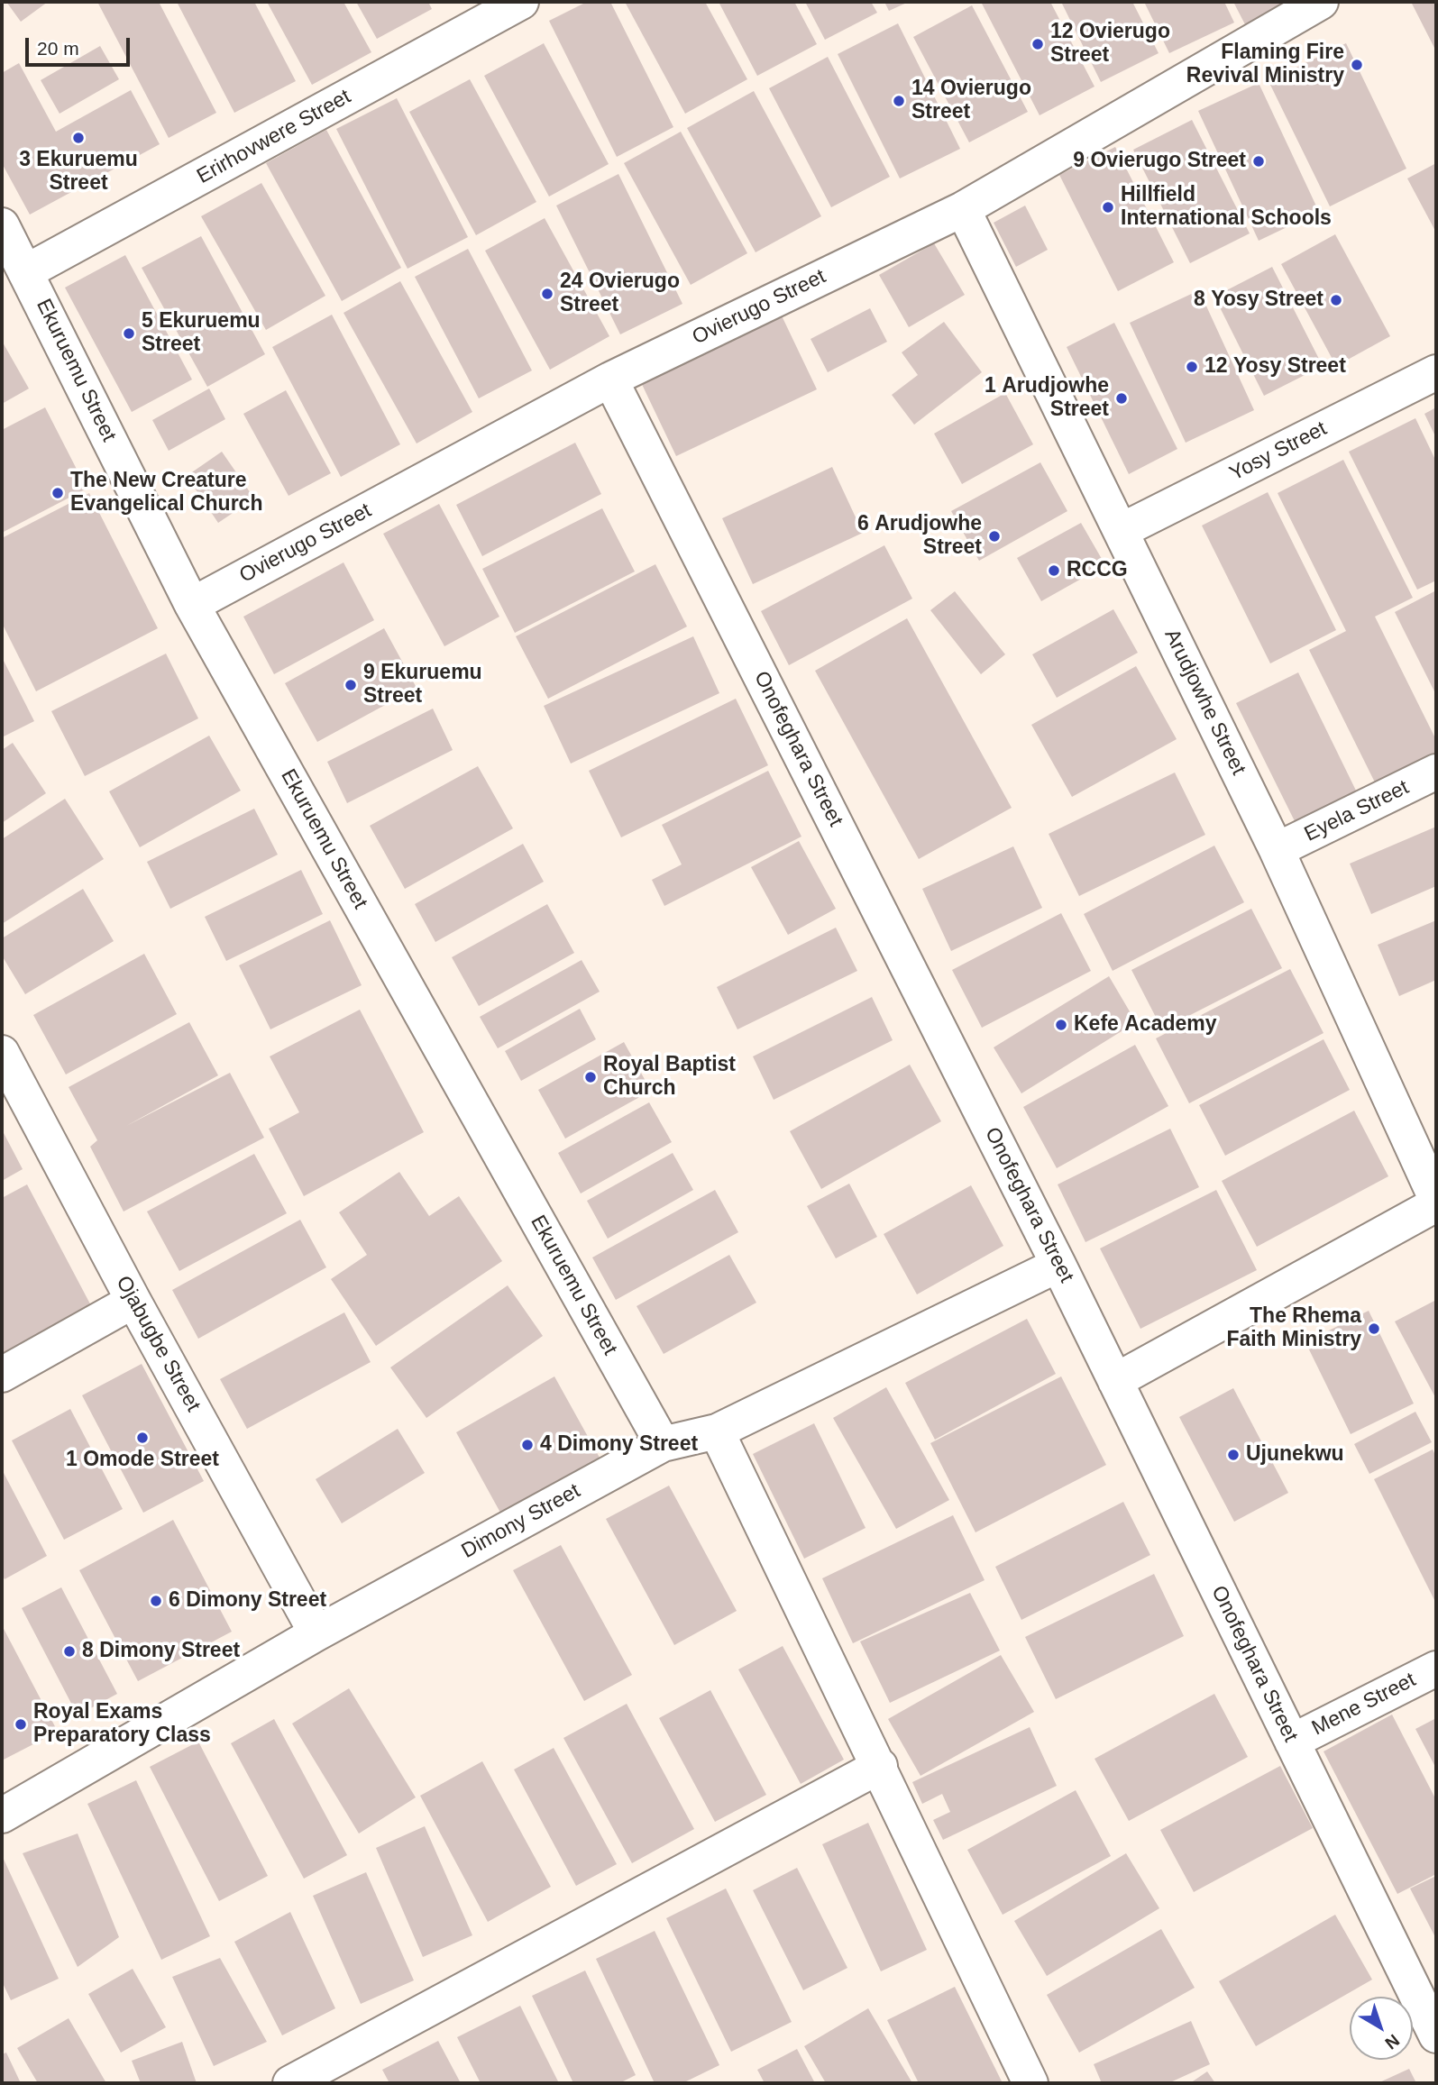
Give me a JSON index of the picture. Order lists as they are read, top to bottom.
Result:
{
  "streets": {
    "street": [
      "Erirhovwere Street",
      "Ovierugo Street",
      "Ekuruemu Street",
      "Yosy Street",
      "Arudjowhe Street",
      "Onofeghara Street",
      "Eyela Street",
      "Ojabugbe Street",
      "Dimony Street",
      "Mene Street"
    ]
  },
  "crossings": [
    ["Erirhovwere Street", "Ekuruemu Street"],
    ["Ovierugo Street", "Ekuruemu Street"],
    ["Ovierugo Street", "Arudjowhe Street"],
    ["Ovierugo Street", "Onofeghara Street"],
    ["Ekuruemu Street", "Dimony Street"],
    ["Yosy Street", "Arudjowhe Street"],
    ["Arudjowhe Street", "Eyela Street"],
    ["Onofeghara Street", "Dimony Street"],
    ["Onofeghara Street", "Mene Street"],
    ["Ojabugbe Street", "Dimony Street"]
  ],
  "places": [
    "12 Ovierugo Street",
    "Flaming Fire Revival Ministry",
    "14 Ovierugo Street",
    "3 Ekuruemu Street",
    "9 Ovierugo Street",
    "Hillfield International Schools",
    "24 Ovierugo Street",
    "8 Yosy Street",
    "5 Ekuruemu Street",
    "12 Yosy Street",
    "1 Arudjowhe Street",
    "The New Creature Evangelical Church",
    "6 Arudjowhe Street",
    "RCCG",
    "9 Ekuruemu Street",
    "Kefe Academy",
    "Royal Baptist Church",
    "The Rhema Faith Ministry",
    "1 Omode Street",
    "4 Dimony Street",
    "Ujunekwu",
    "6 Dimony Street",
    "8 Dimony Street",
    "Royal Exams Preparatory Class"
  ],
  "scale_bar": "20 m",
  "north": "bottom right"
}
